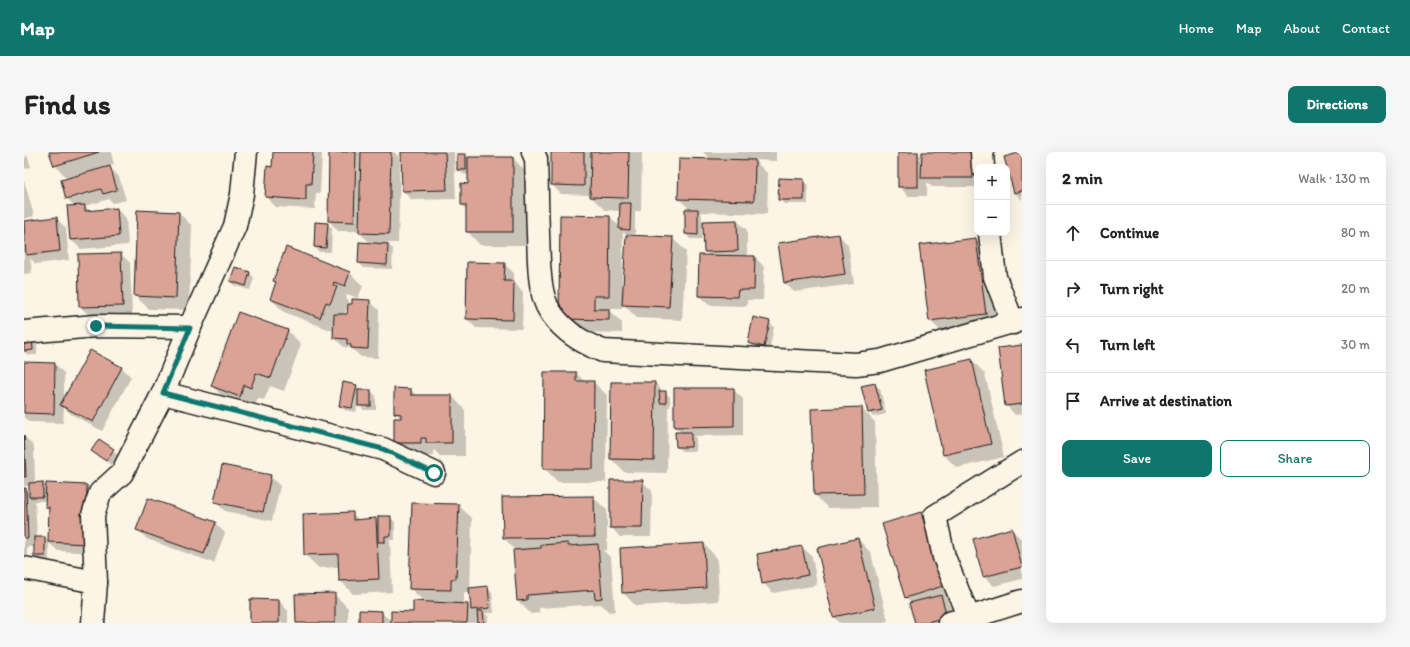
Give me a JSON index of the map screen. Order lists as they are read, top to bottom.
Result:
{
  "page": {
    "header": "Map",
    "nav": [
      "Home",
      "Map",
      "About",
      "Contact"
    ],
    "buttons": [
      "Directions",
      ["Save", "Share"]
    ],
    "title": "Find us",
    "heading": ["2 min", "Walk · 130 m"],
    "map_buttons": ["+", "−"],
    "list": [
      ["Continue", "80 m"],
      ["Turn right", "20 m"],
      ["Turn left", "30 m"],
      "Arrive at destination"
    ]
  }
}
